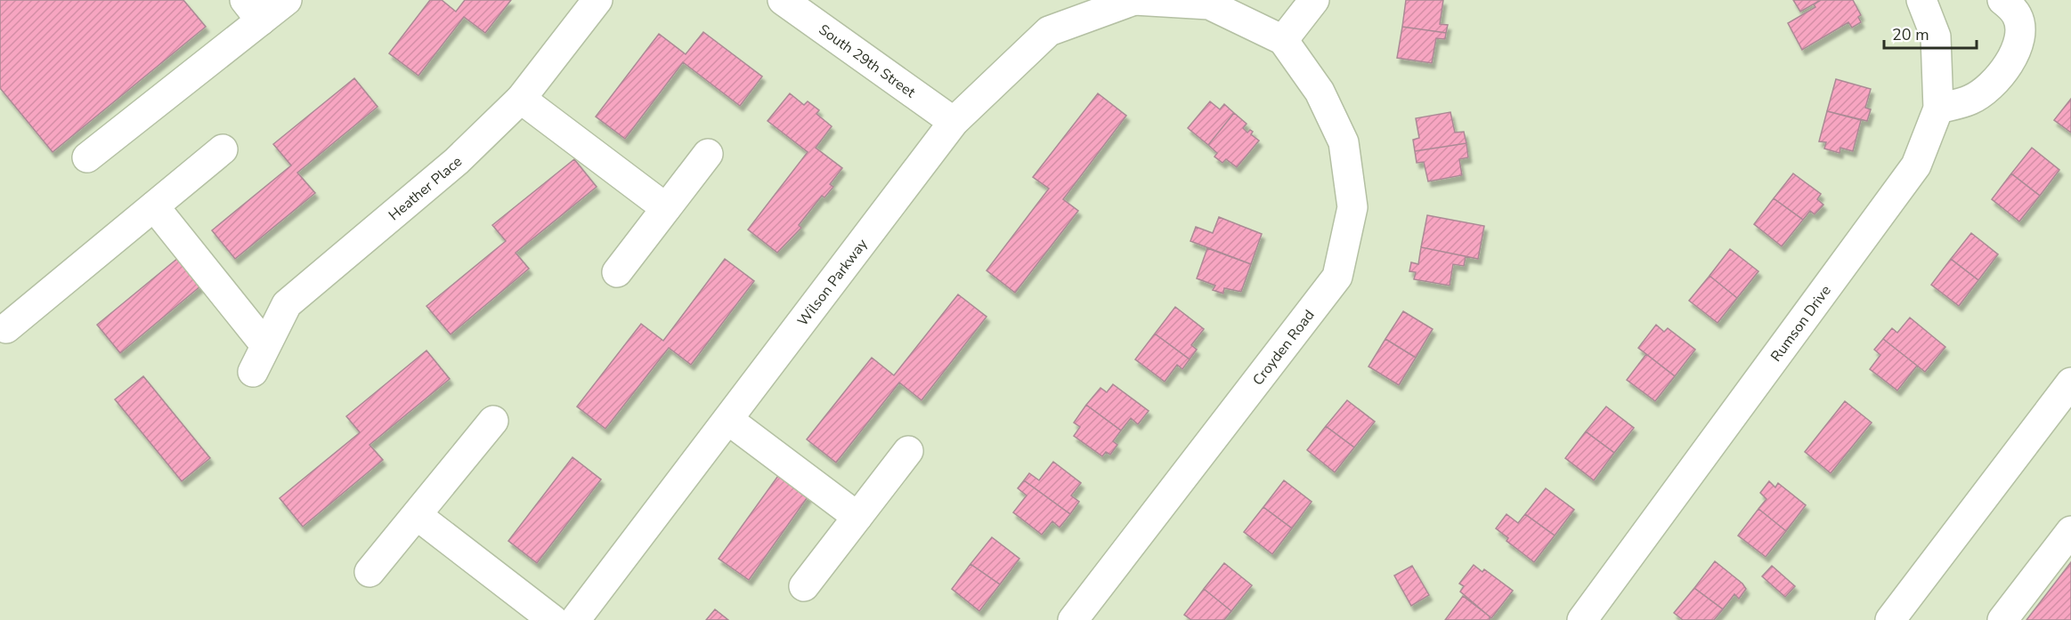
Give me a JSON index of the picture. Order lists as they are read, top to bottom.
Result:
{
  "streets": {
    "street": [
      "South 29th Street",
      "Heather Place",
      "Wilson Parkway",
      "Rumson Drive",
      "Croyden Road"
    ]
  },
  "crossings": [
    ["South 29th Street", "Wilson Parkway"],
    ["Wilson Parkway", "Croyden Road"]
  ],
  "scale_bar": "20 m"
}
